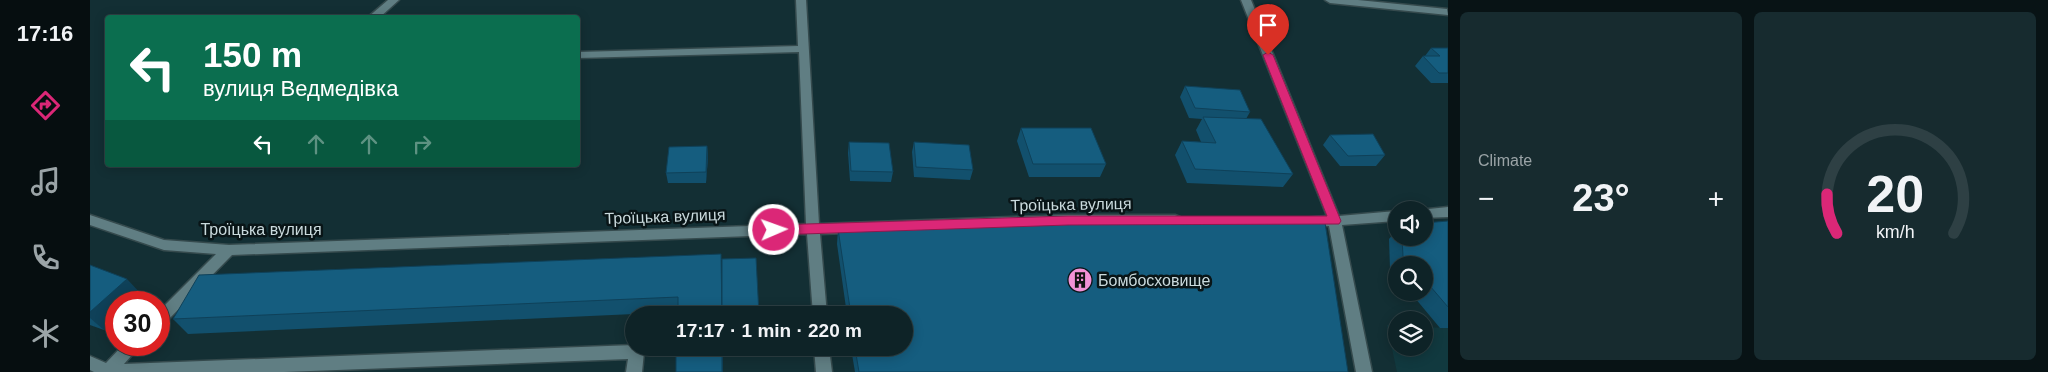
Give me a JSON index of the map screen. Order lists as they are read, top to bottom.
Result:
{
  "streets": {
    "street": ["Троїцька вулиця"]
  },
  "places": {
    "building": ["Бомбосховище"]
  },
  "page": {
    "tabs": "17:16",
    "tile": "Climate",
    "turn": ["150 m", "вулиця Ведмедівка"],
    "heat": ["−", "23°", "+"],
    "limit": "30",
    "trip": "17:17 · 1 min · 220 m",
    "gauge": ["20", "km/h"]
  }
}
